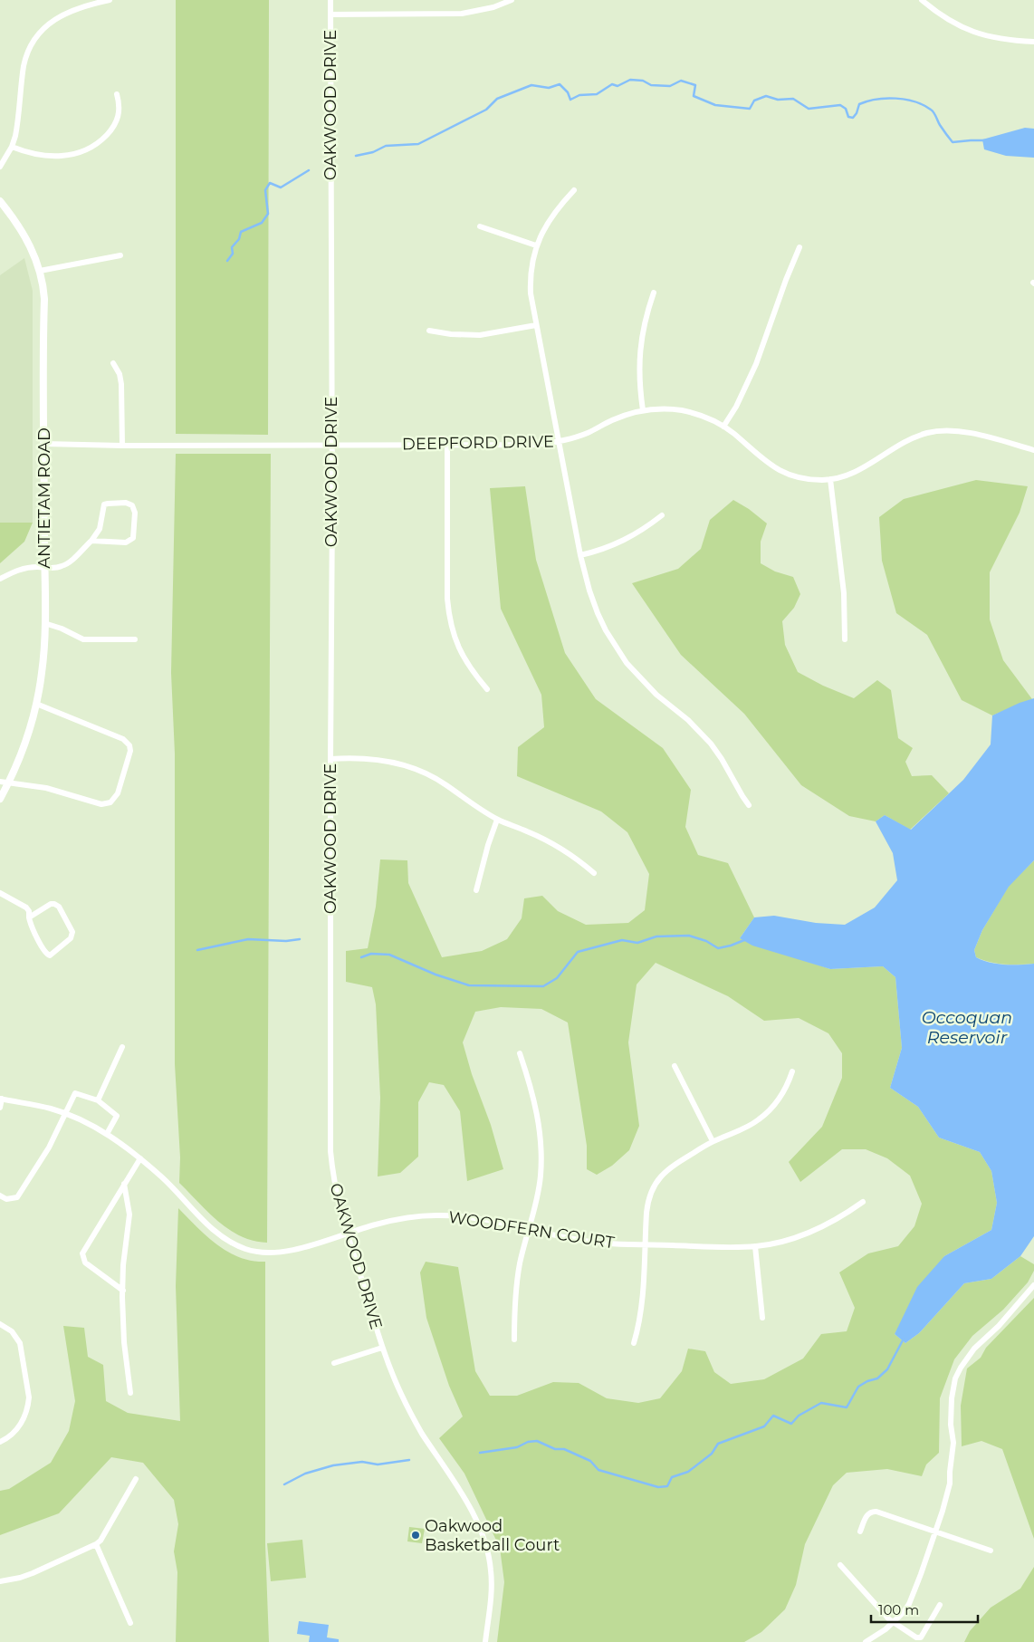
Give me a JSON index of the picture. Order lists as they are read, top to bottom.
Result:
{
  "streets": {
    "street": [
      "OAKWOOD DRIVE",
      "DEEPFORD DRIVE",
      "ANTIETAM ROAD",
      "WOODFERN COURT"
    ]
  },
  "crossings": [
    ["OAKWOOD DRIVE", "DEEPFORD DRIVE"],
    ["OAKWOOD DRIVE", "WOODFERN COURT"],
    ["DEEPFORD DRIVE", "ANTIETAM ROAD"]
  ],
  "water": ["Occoquan Reservoir"],
  "places": ["Oakwood Basketball Court"],
  "scale_bar": "100 m"
}
